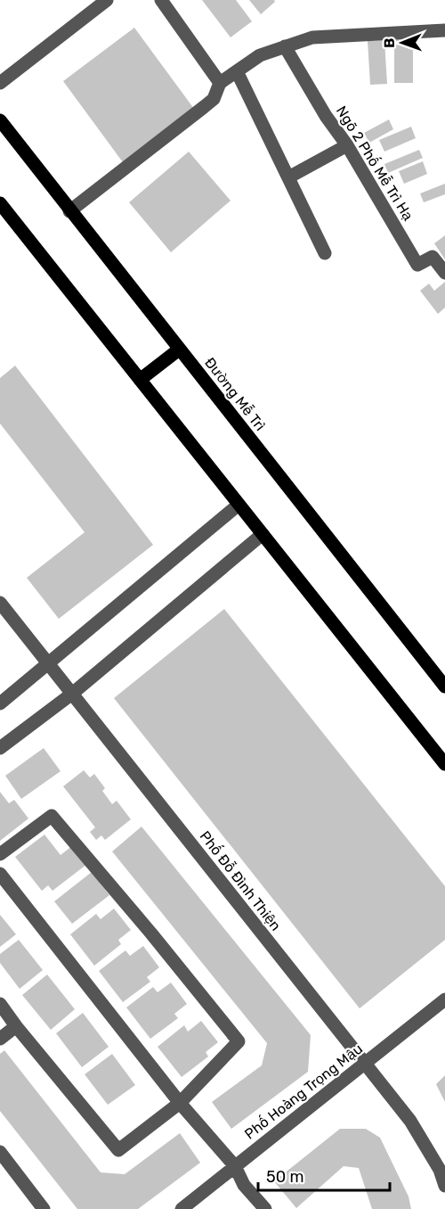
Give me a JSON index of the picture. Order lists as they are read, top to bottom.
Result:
{
  "streets": {
    "main road": ["Đường Mễ Trì"],
    "street": ["Ngõ 2 Phố Mễ Trì Hạ", "Phố Đỗ Đình Thiện", "Phố Hoàng Trọng Mậu"]
  },
  "crossings": [
    ["Phố Đỗ Đình Thiện", "Phố Hoàng Trọng Mậu"]
  ],
  "scale_bar": "50 m",
  "north": "left"
}
